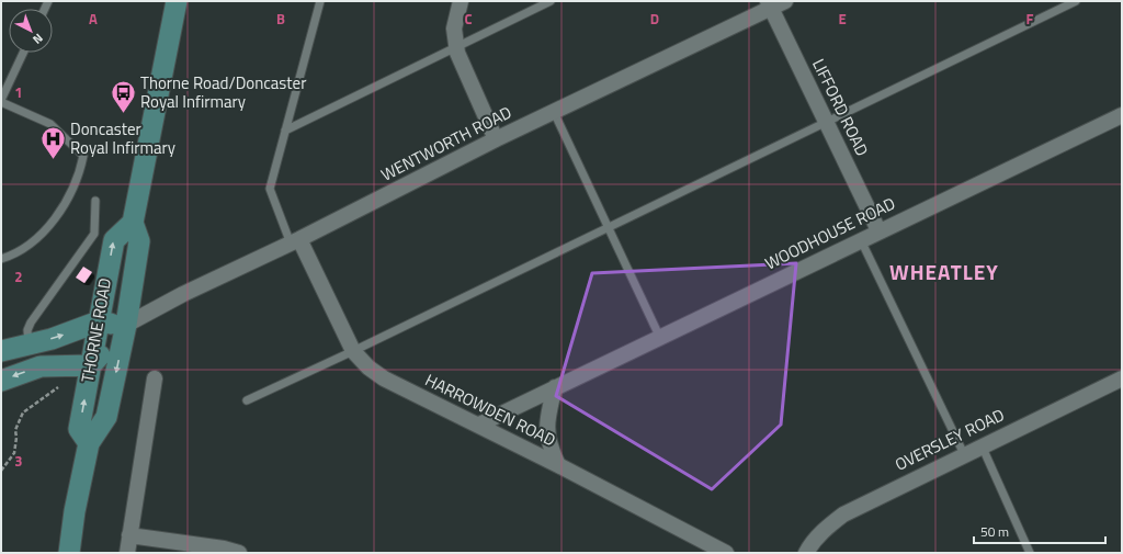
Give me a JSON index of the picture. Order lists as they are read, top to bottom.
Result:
{
  "streets": {
    "street": [
      "LIFFORD ROAD",
      "WENTWORTH ROAD",
      "WOODHOUSE ROAD",
      "THORNE ROAD",
      "HARROWDEN ROAD",
      "OVERSLEY ROAD"
    ]
  },
  "crossings": [
    ["LIFFORD ROAD", "WENTWORTH ROAD"],
    ["LIFFORD ROAD", "WOODHOUSE ROAD"],
    ["WENTWORTH ROAD", "THORNE ROAD"],
    ["WENTWORTH ROAD", "HARROWDEN ROAD"],
    ["WOODHOUSE ROAD", "HARROWDEN ROAD"]
  ],
  "districts": ["WHEATLEY"],
  "places": {
    "bus stop": ["Thorne Road/Doncaster Royal Infirmary"],
    "hospital": ["Doncaster Royal Infirmary"]
  },
  "scale_bar": "50 m",
  "north": "bottom right",
  "grid": {
    "columns": [
      "A",
      "B",
      "C",
      "D",
      "E",
      "F"
    ],
    "rows": ["1", "2", "3"]
  }
}
